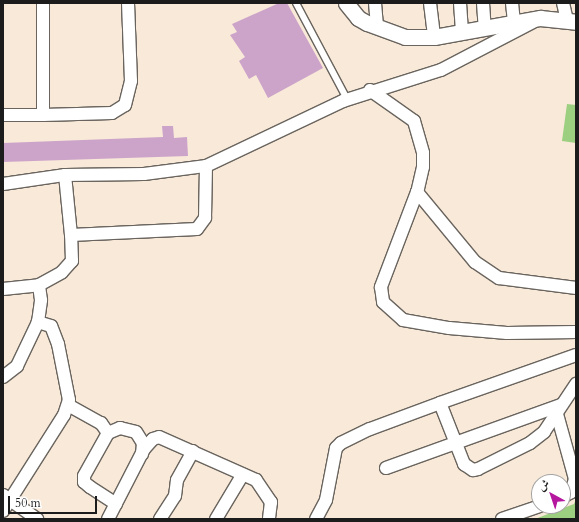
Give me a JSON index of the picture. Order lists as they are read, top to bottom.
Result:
{
  "scale_bar": "50 m",
  "north": "top left"
}
